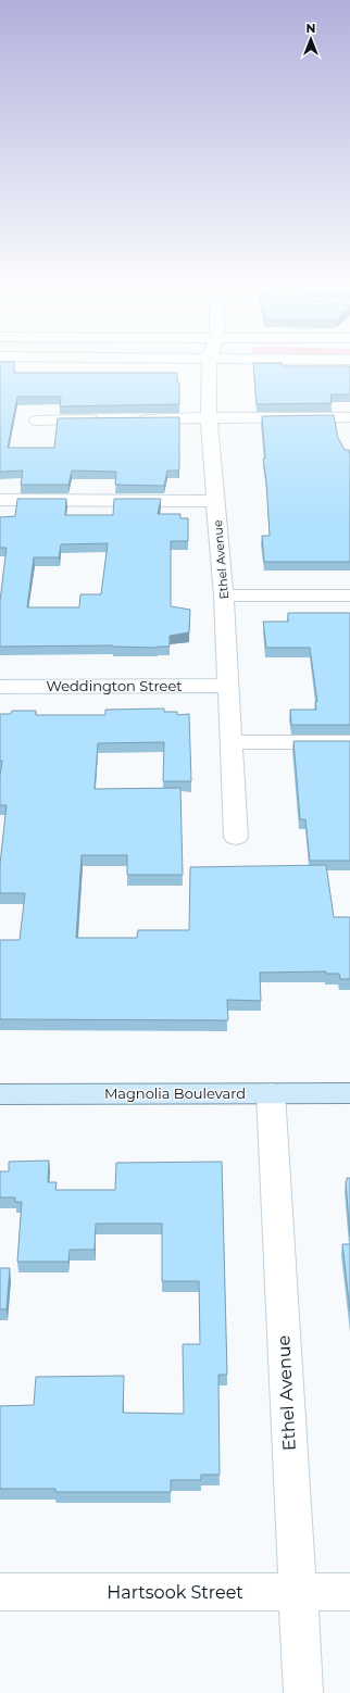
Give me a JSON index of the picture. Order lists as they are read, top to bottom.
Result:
{
  "streets": {
    "main road": ["Magnolia Boulevard"],
    "street": ["Ethel Avenue", "Weddington Street", "Hartsook Street"]
  },
  "crossings": [
    ["Ethel Avenue", "Weddington Street"],
    ["Ethel Avenue", "Magnolia Boulevard"],
    ["Ethel Avenue", "Hartsook Street"]
  ],
  "north": "top"
}
